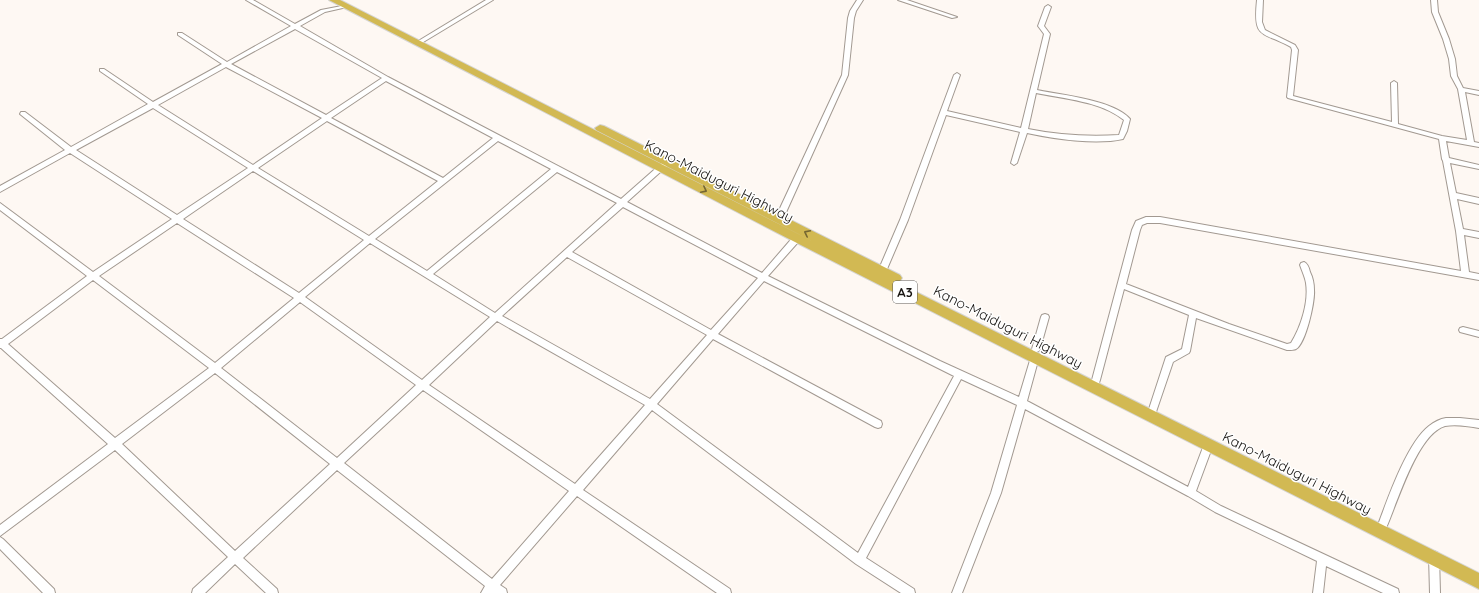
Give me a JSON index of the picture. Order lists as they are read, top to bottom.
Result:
{
  "streets": {
    "highway": ["Kano-Maiduguri Highway", "A3"]
  }
}
